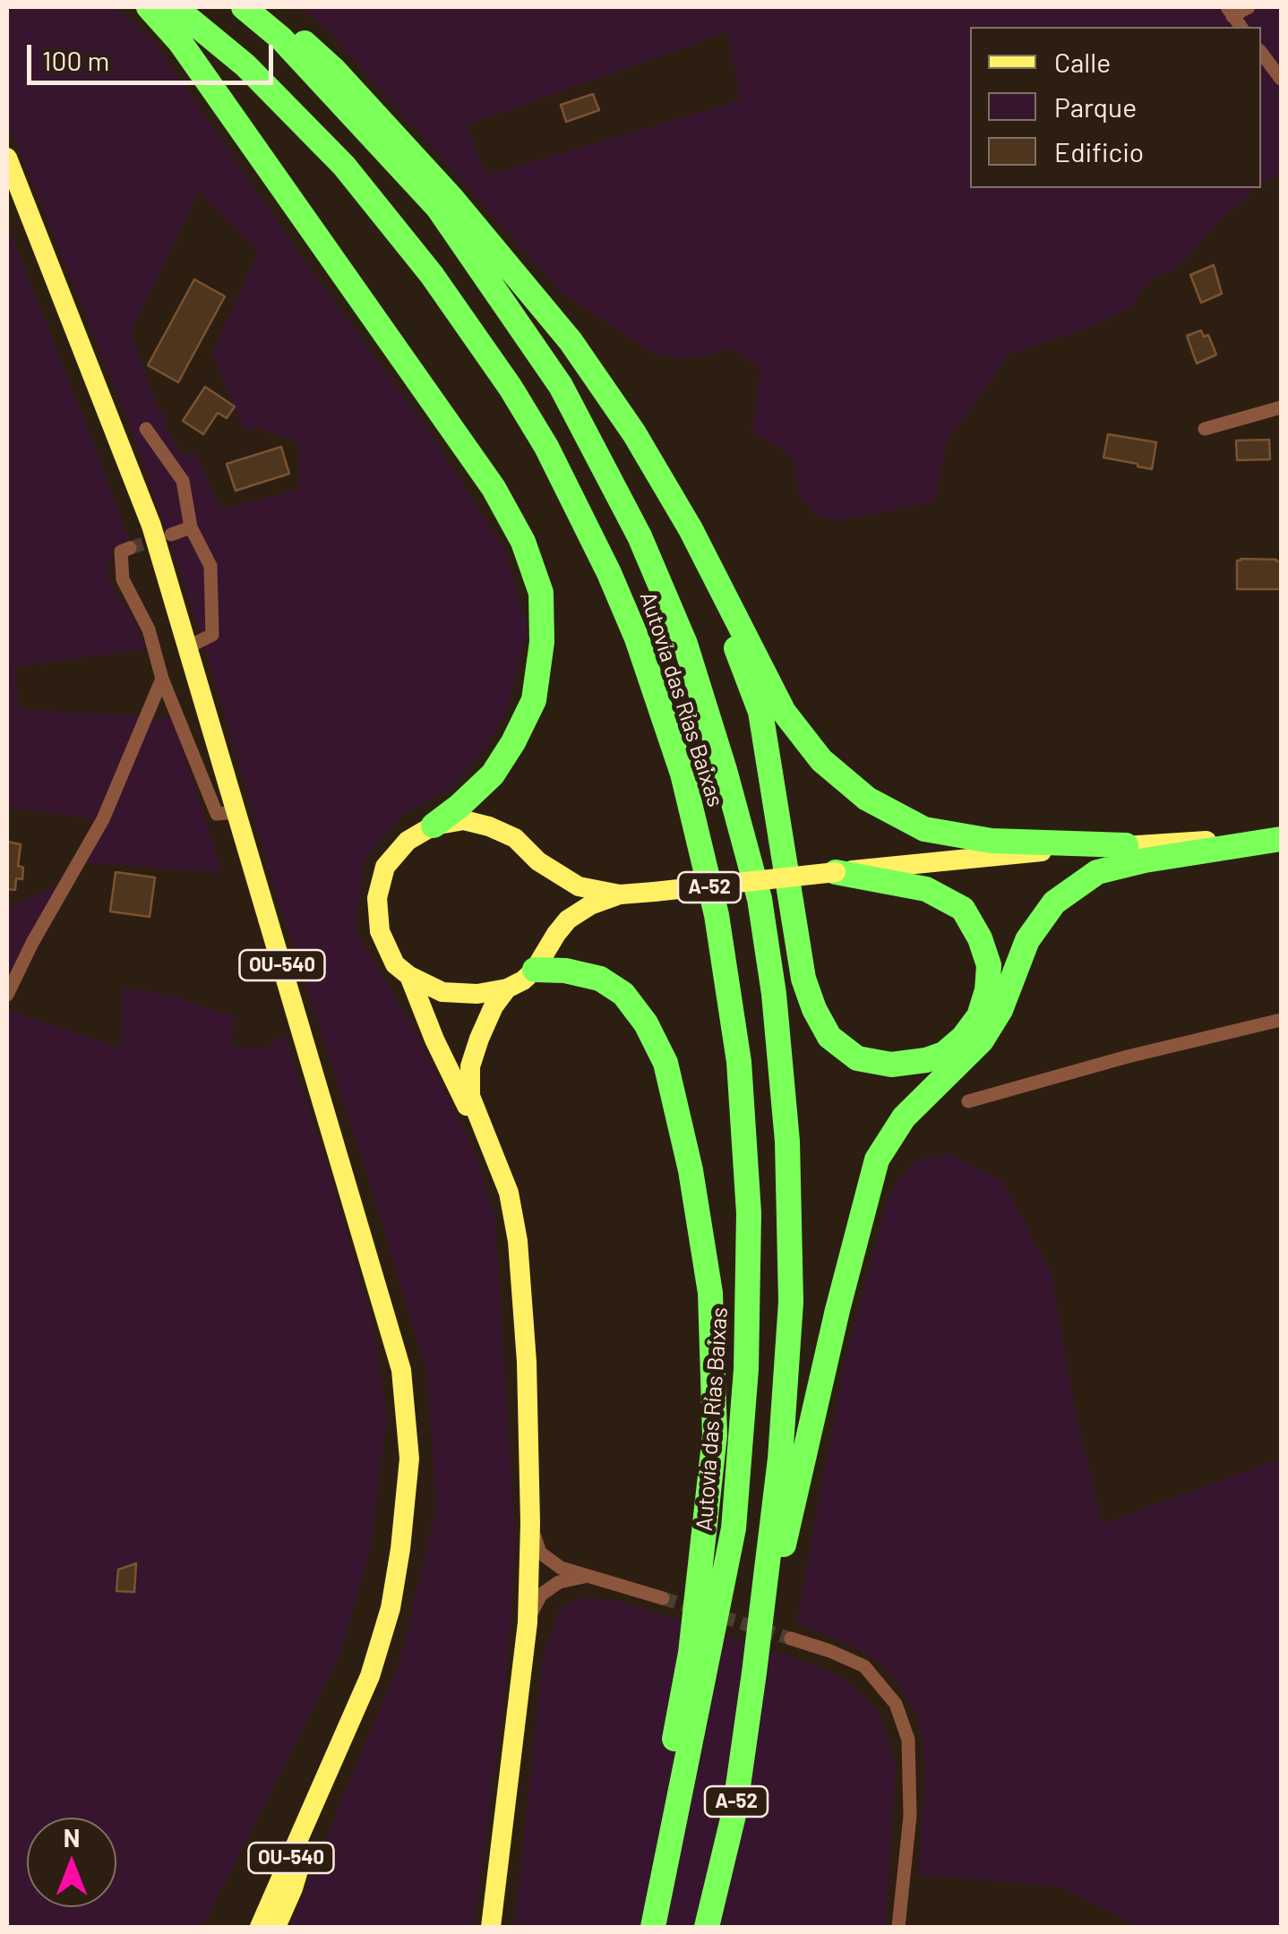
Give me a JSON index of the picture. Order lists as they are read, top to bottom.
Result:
{
  "streets": {
    "highway": ["Autovía das Rías Baixas", "A-52"],
    "main road": ["OU-540"]
  },
  "legend": ["Calle", "Parque", "Edificio"],
  "scale_bar": "100 m",
  "north": "top"
}
